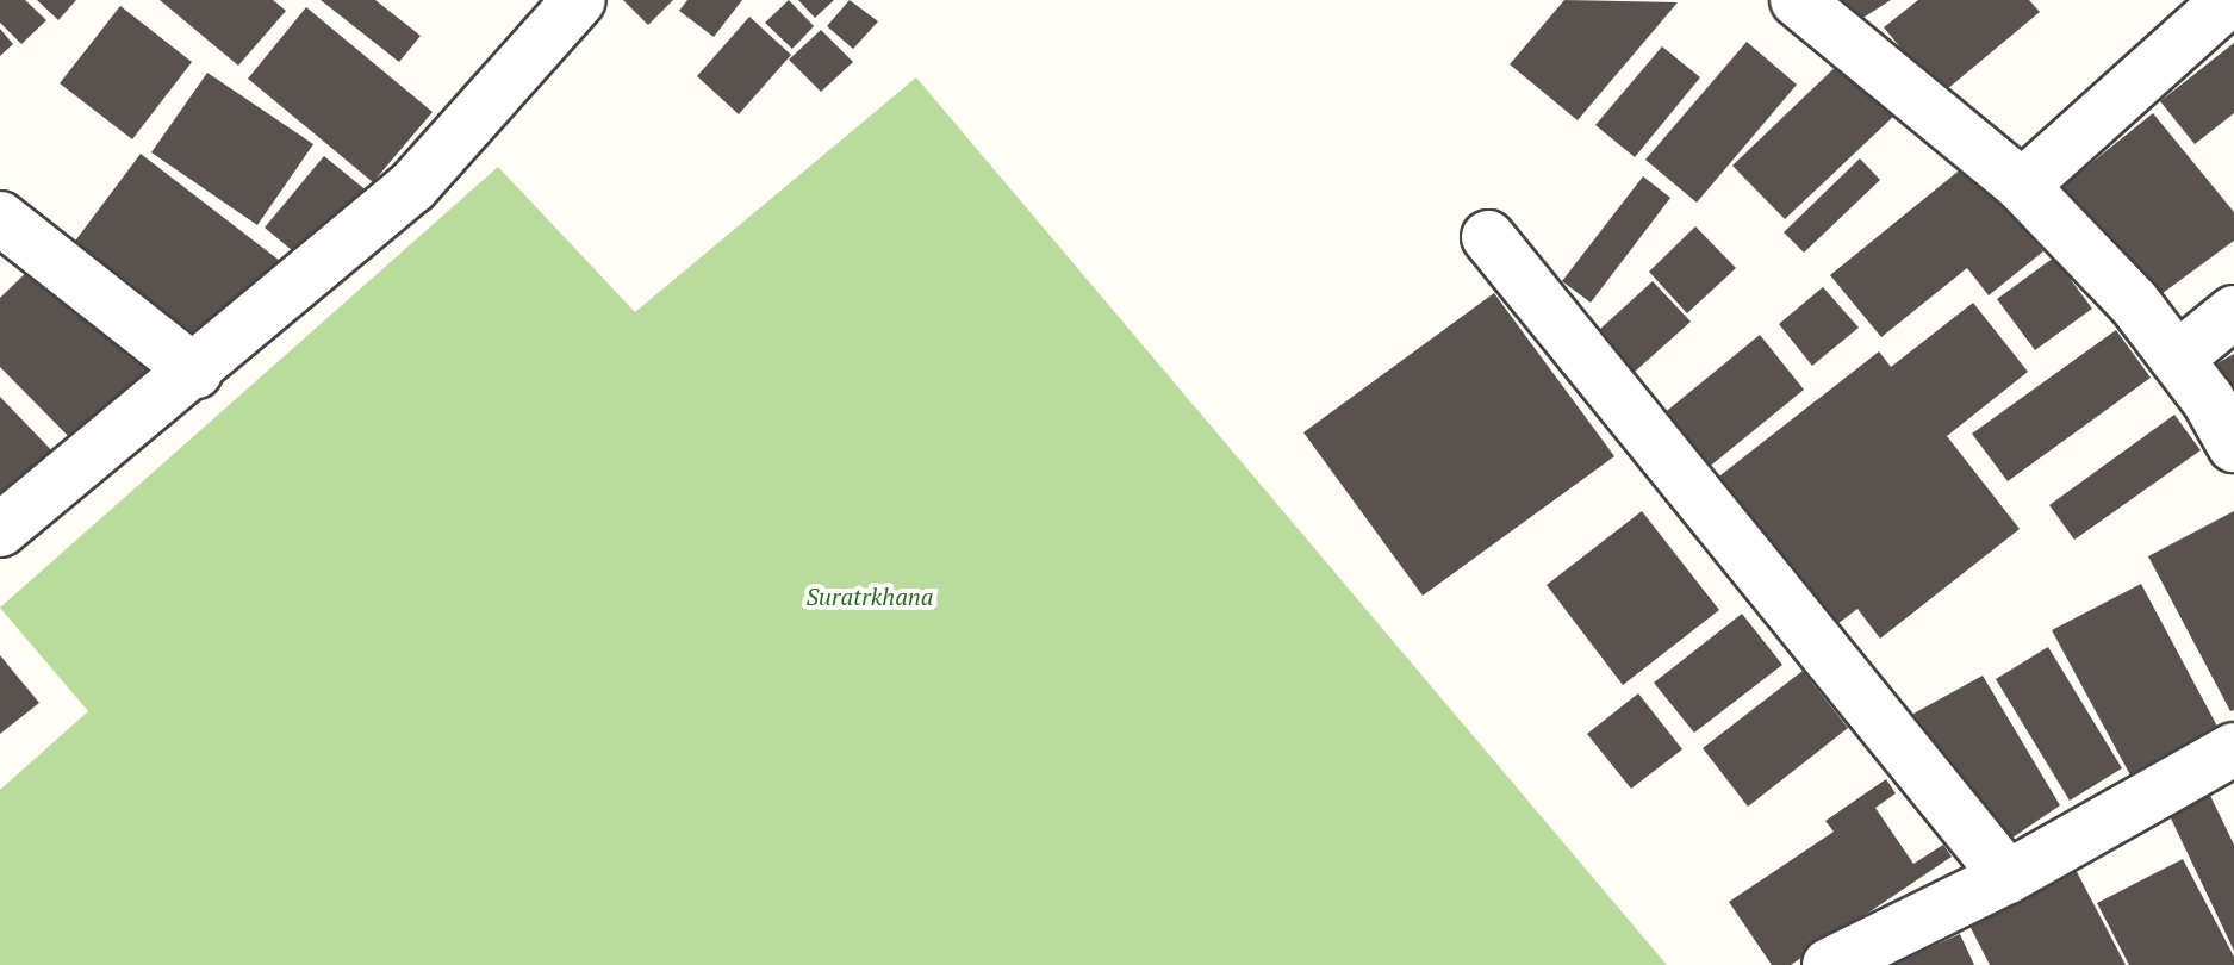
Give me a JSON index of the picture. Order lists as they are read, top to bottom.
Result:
{
  "parks": ["Suratrkhana"]
}
